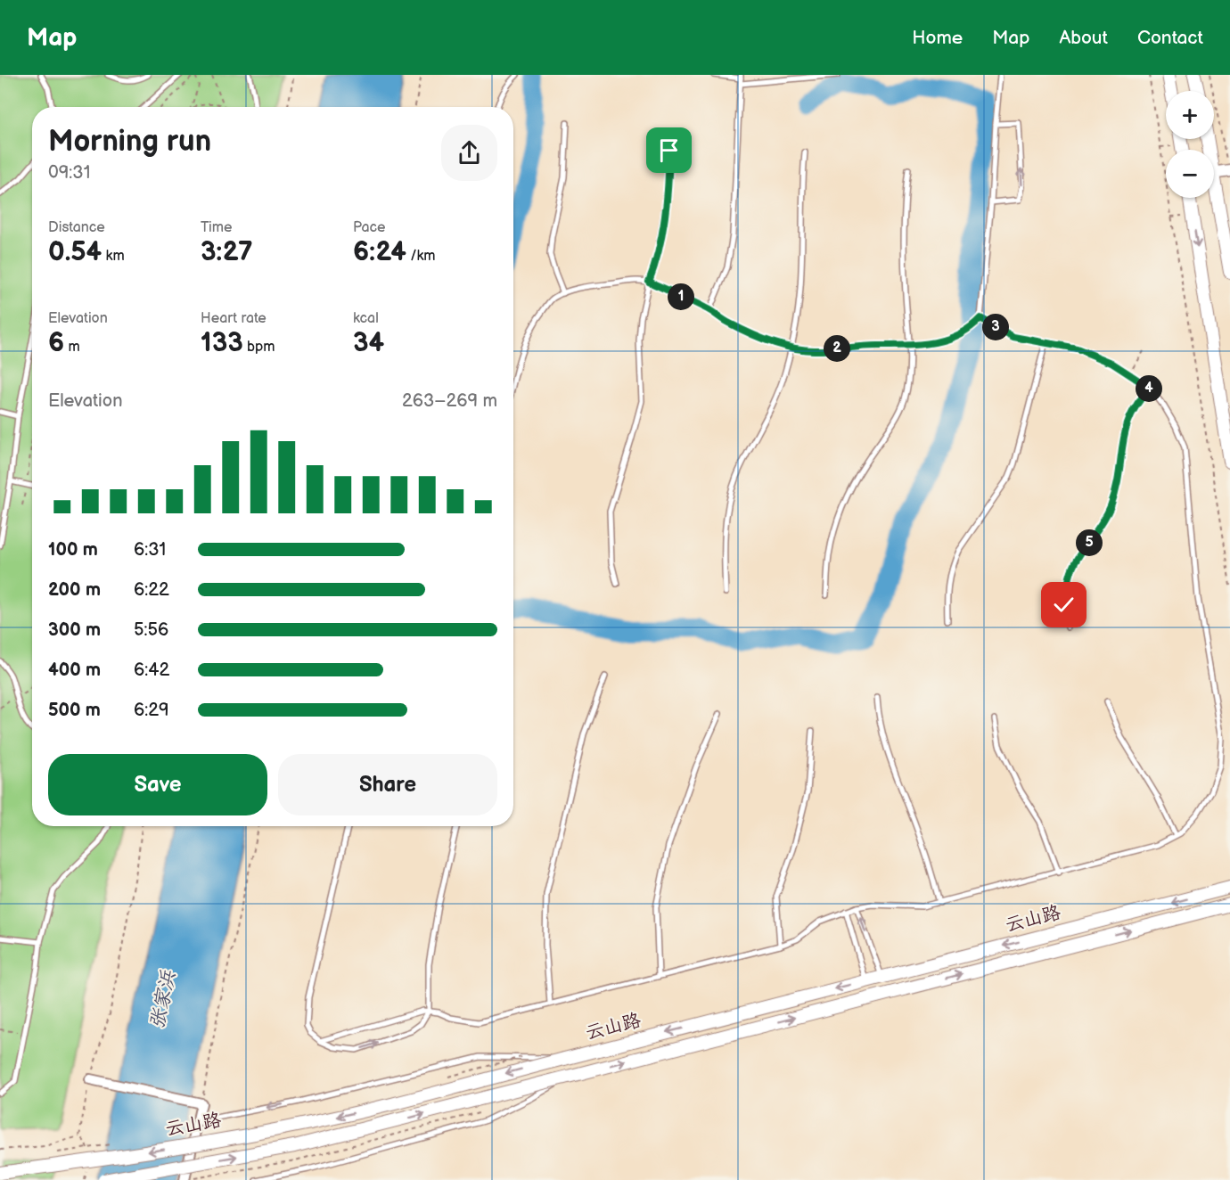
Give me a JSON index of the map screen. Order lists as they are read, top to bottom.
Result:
{
  "streets": {
    "main road": ["云山路"]
  },
  "water": ["张家浜"],
  "page": {
    "header": "Map",
    "nav": [
      "Home",
      "Map",
      "About",
      "Contact"
    ],
    "map_buttons": ["+", "−"],
    "heading": ["Morning run", "09:31"],
    "stats": [
      ["Distance", "0.54 km"],
      ["Time", "3:27"],
      ["Pace", "6:24 /km"],
      ["Elevation", "6 m"],
      ["Heart rate", "133 bpm"],
      ["kcal", "34"]
    ],
    "pins": [
      "1",
      "3",
      "2",
      "4",
      "5"
    ],
    "chart": ["Elevation", "263–269 m"],
    "list": [
      {
        "name": "100 m",
        "note": "6:31"
      },
      {
        "name": "200 m",
        "note": "6:22"
      },
      {
        "name": "300 m",
        "note": "5:56"
      },
      {
        "name": "400 m",
        "note": "6:42"
      },
      {
        "name": "500 m",
        "note": "6:29"
      }
    ],
    "buttons": ["Save", "Share"]
  }
}
